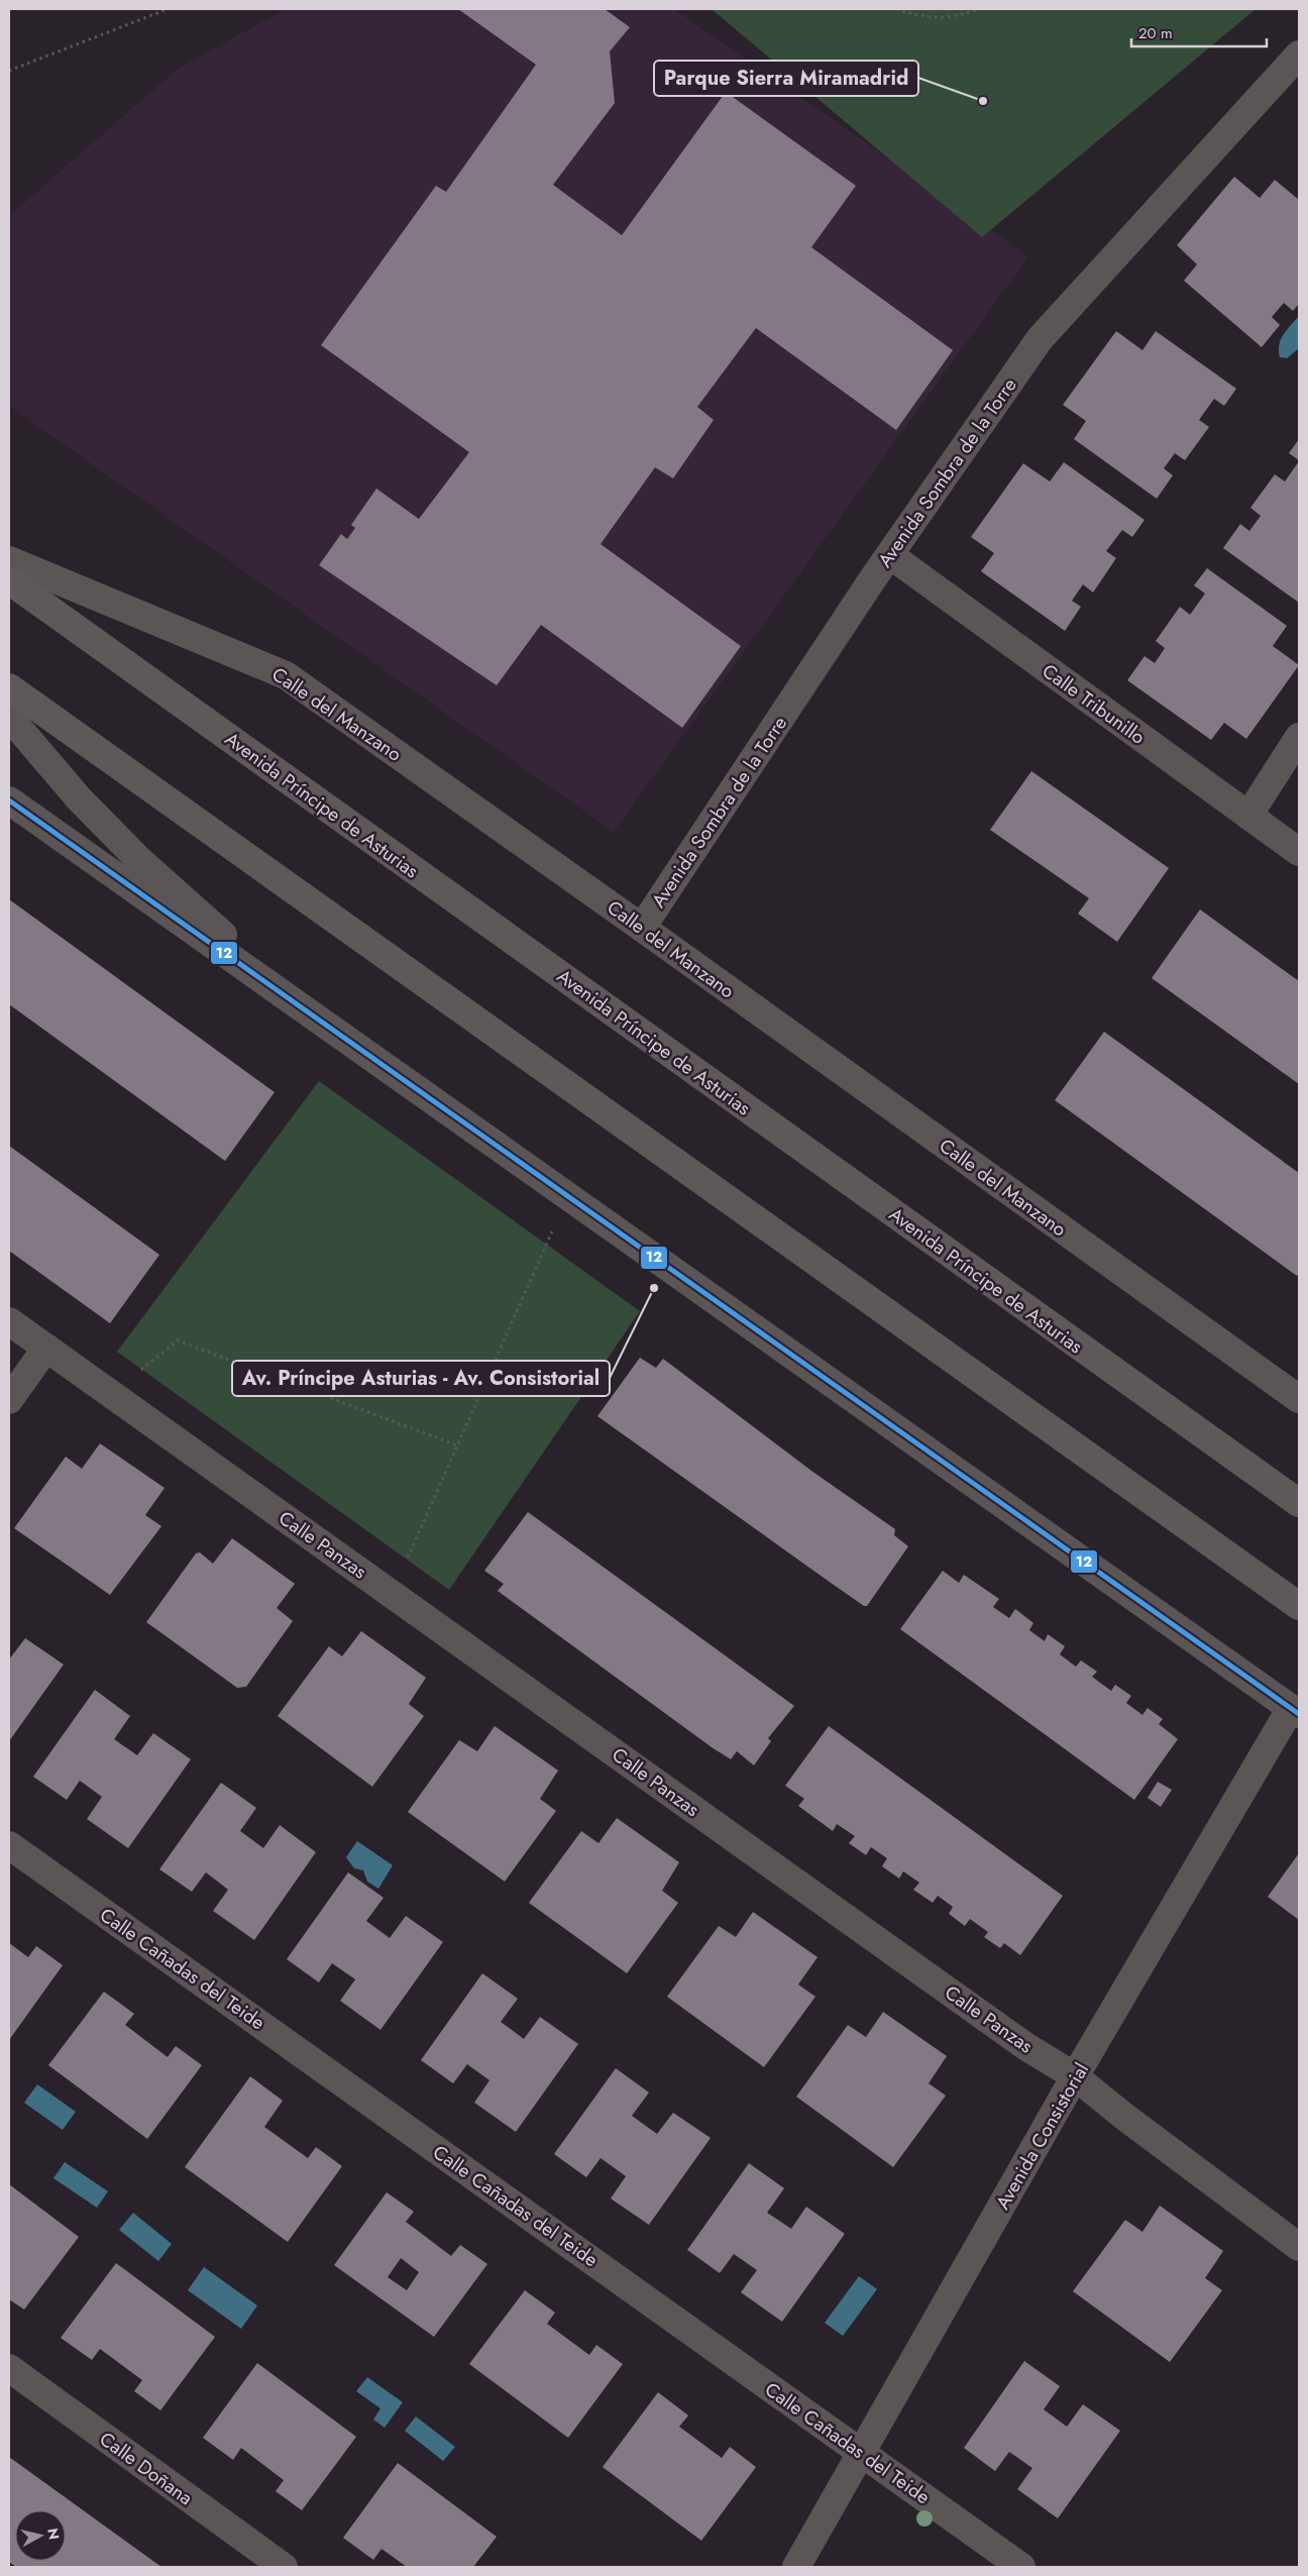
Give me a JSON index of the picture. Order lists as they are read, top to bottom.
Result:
{
  "streets": {
    "street": [
      "Avenida Sombra de la Torre",
      "Calle Tribunillo",
      "Calle del Manzano",
      "Avenida Príncipe de Asturias",
      "Calle Panzas",
      "Calle Cañadas del Teide",
      "Avenida Consistorial",
      "Calle Doñana"
    ]
  },
  "crossings": [
    ["Avenida Sombra de la Torre", "Calle Tribunillo"],
    ["Avenida Sombra de la Torre", "Calle del Manzano"],
    ["Calle Panzas", "Avenida Consistorial"],
    ["Calle Cañadas del Teide", "Avenida Consistorial"]
  ],
  "places": ["Parque Sierra Miramadrid", "Av. Príncipe Asturias - Av. Consistorial"],
  "lines": ["transit line 12"],
  "scale_bar": "20 m",
  "north": "right"
}
